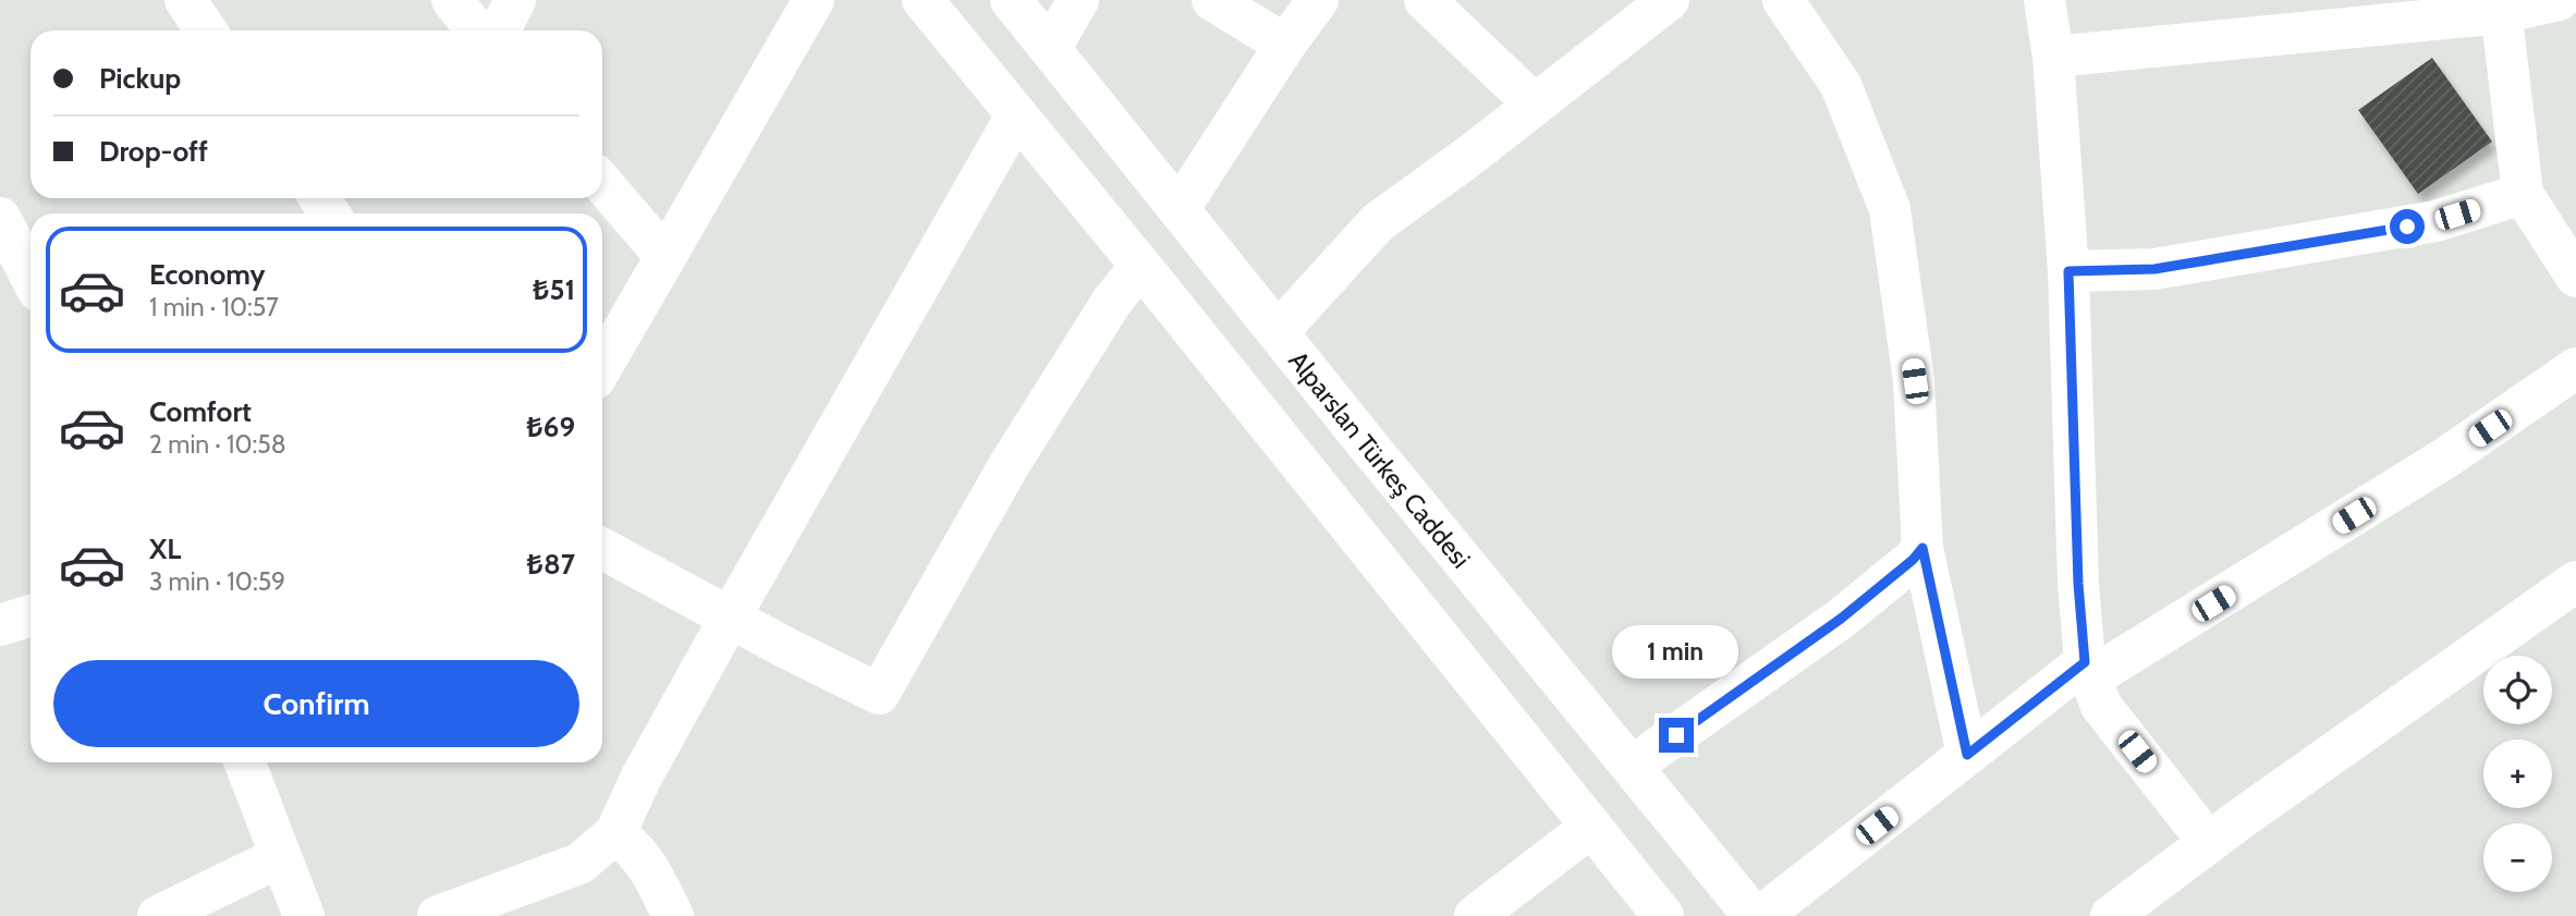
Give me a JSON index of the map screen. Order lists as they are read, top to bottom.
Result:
{
  "streets": {
    "street": ["Alparslan Türkeş Caddesi"]
  },
  "page": {
    "banner": ["Pickup", "Drop-off"],
    "list": [
      {
        "name": "Economy",
        "note": "1 min · 10:57",
        "value": "₺51"
      },
      {
        "name": "Comfort",
        "note": "2 min · 10:58",
        "value": "₺69"
      },
      {
        "name": "XL",
        "note": "3 min · 10:59",
        "value": "₺87"
      }
    ],
    "bubble": "1 min",
    "buttons": "Confirm",
    "map_buttons": ["+", "−"]
  }
}
